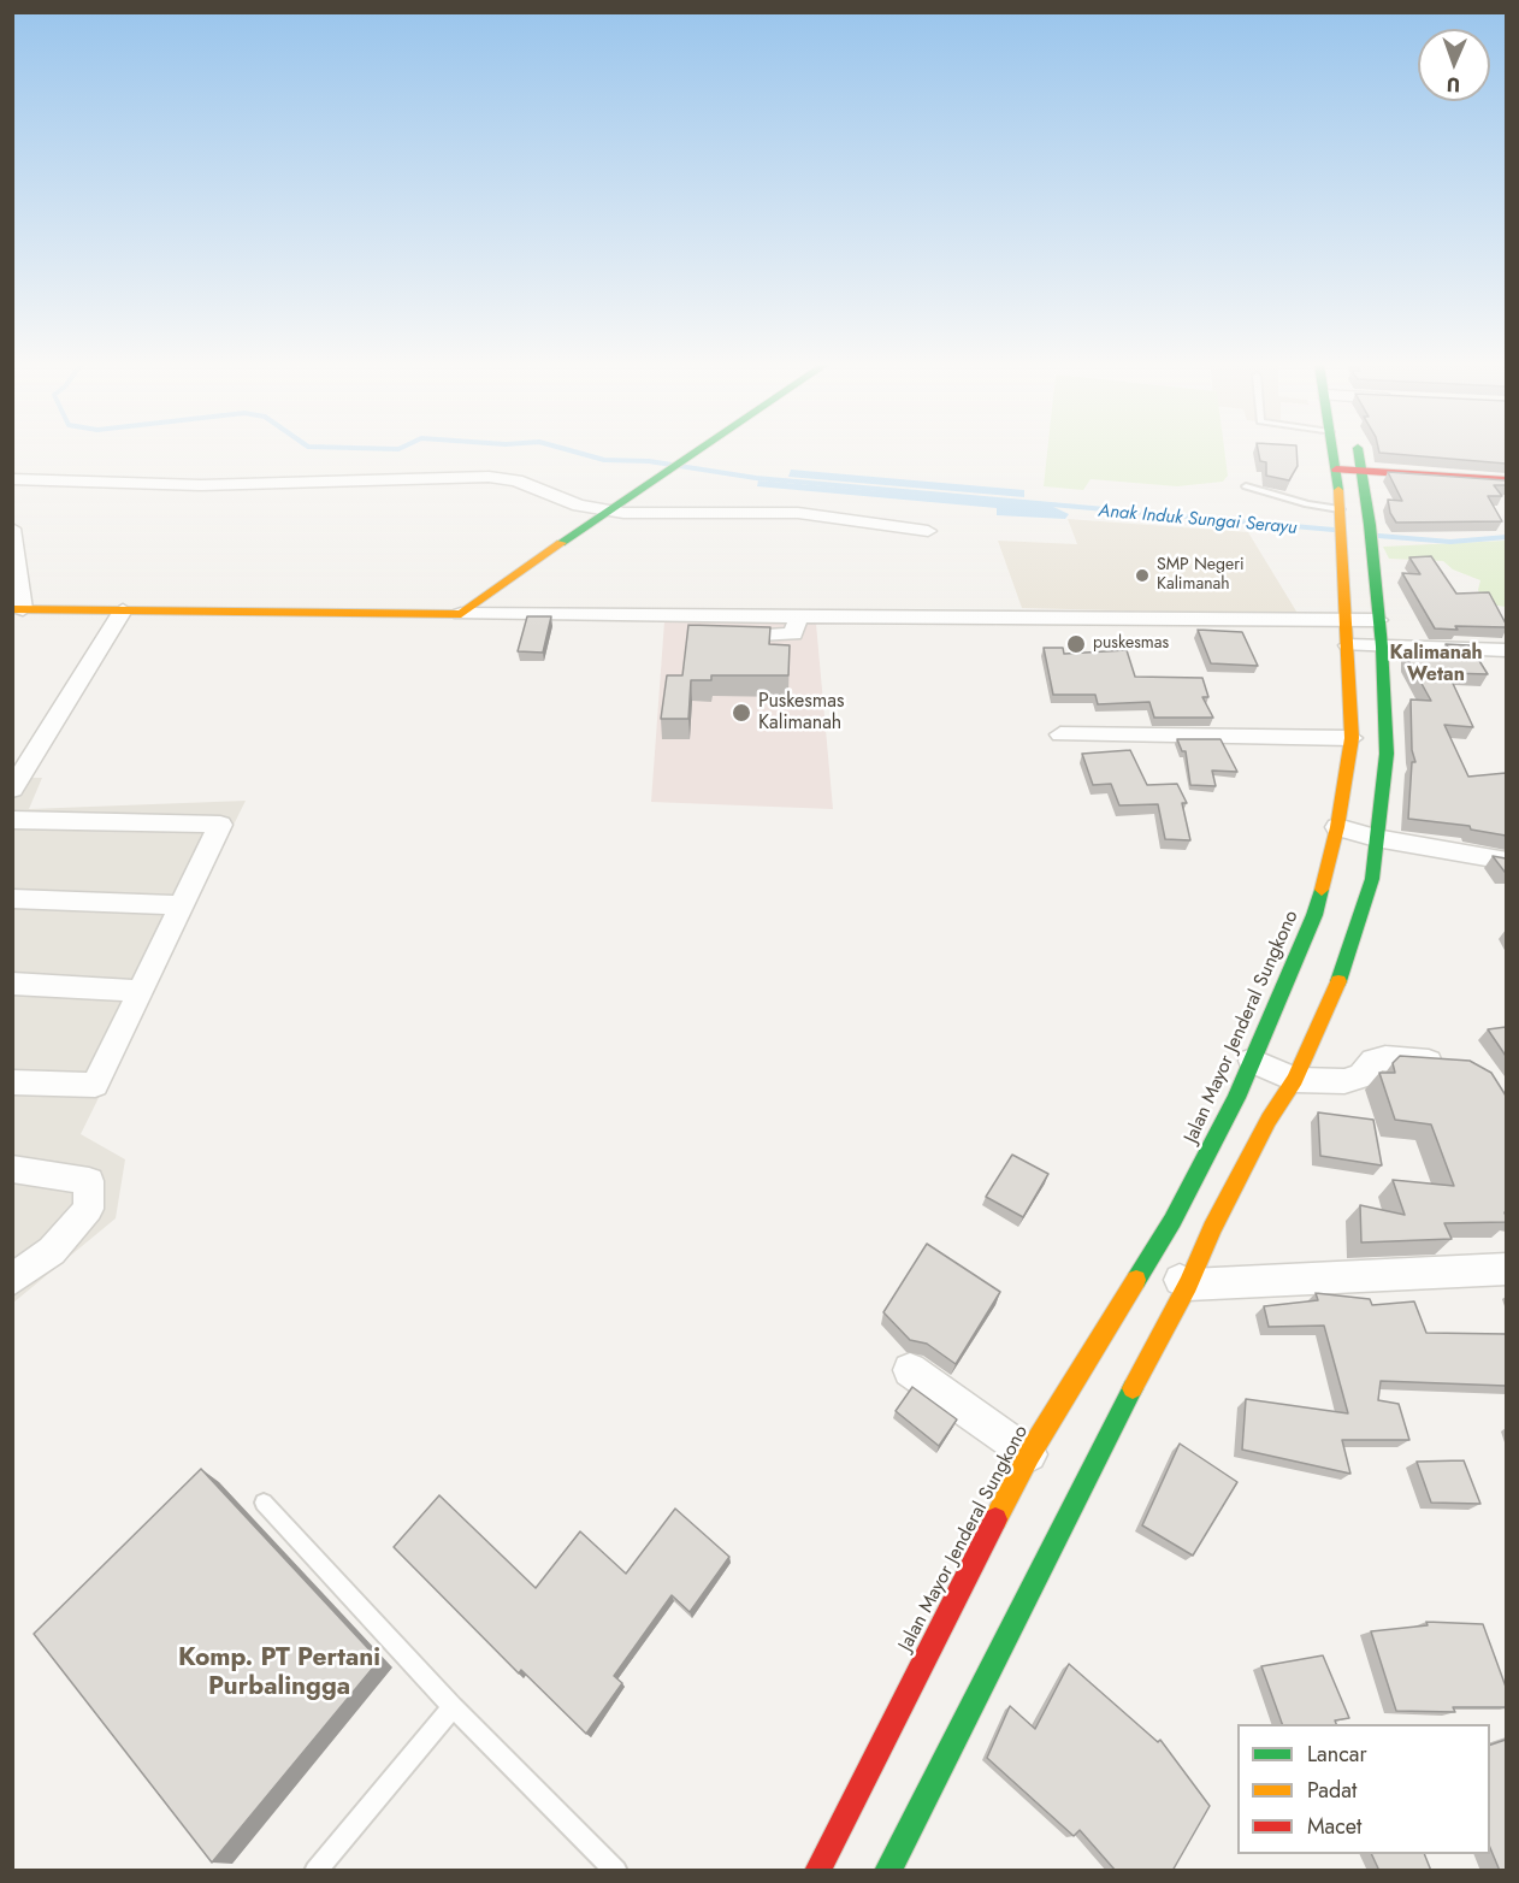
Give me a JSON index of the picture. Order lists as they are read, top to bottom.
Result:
{
  "streets": {
    "main road": ["Jalan Mayor Jenderal Sungkono"]
  },
  "districts": ["Kalimanah Wetan", "Komp. PT Pertani Purbalingga"],
  "water": ["Anak Induk Sungai Serayu"],
  "places": ["SMP Negeri Kalimanah", "puskesmas", "Puskesmas Kalimanah"],
  "legend": ["Lancar", "Padat", "Macet"],
  "north": "bottom"
}
